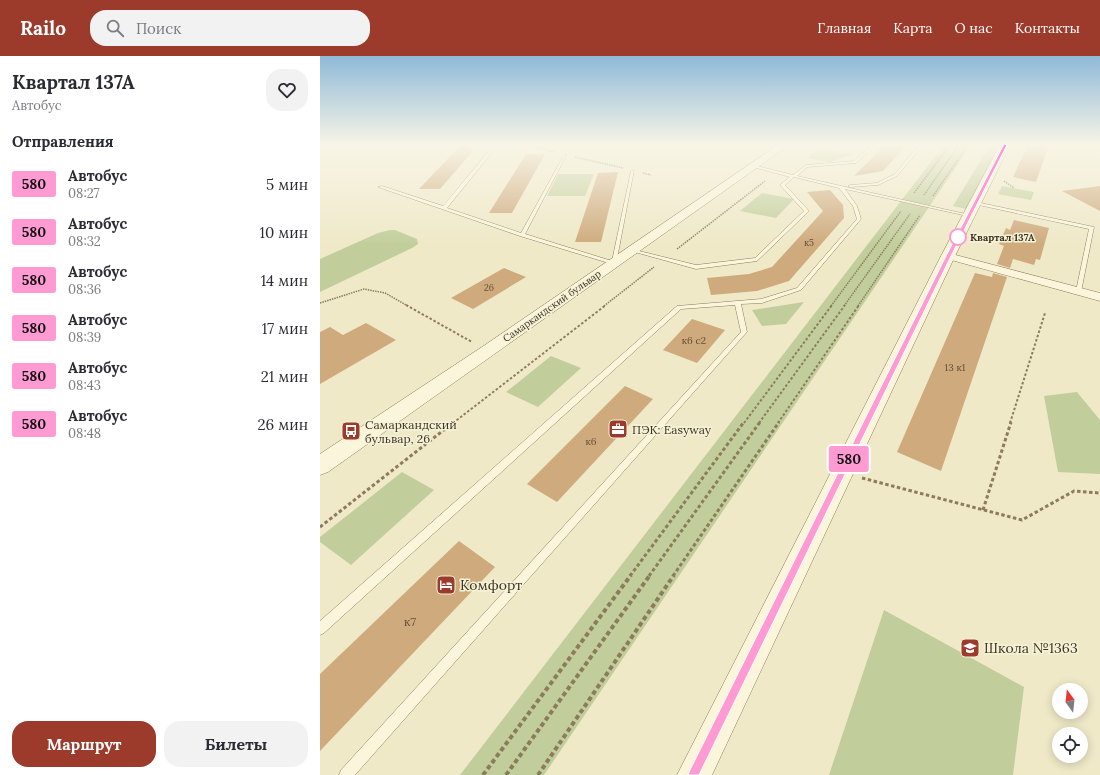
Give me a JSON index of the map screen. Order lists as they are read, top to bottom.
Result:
{
  "streets": {
    "street": ["Самаркандский бульвар"]
  },
  "places": {
    "other": ["Квартал 137А"],
    "office": ["ПЭК: Easyway"],
    "bus stop": ["Самаркандский бульвар, 26"],
    "hotel": ["Комфорт"],
    "school or university": ["Школа №1363"]
  },
  "lines": ["bus line 580"],
  "house_numbers": [
    "к5",
    "26",
    "к6 с2",
    "13 к1",
    "к6",
    "к7"
  ],
  "north": "top",
  "page": {
    "header": "Railo",
    "search": "Поиск",
    "nav": [
      "Главная",
      "Карта",
      "О нас",
      "Контакты"
    ],
    "heading": [
      ["Квартал 137А", "Автобус"],
      "Отправления"
    ],
    "on_map": "580",
    "list": [
      {
        "mark": "580",
        "name": "Автобус",
        "note": "08:27",
        "value": "5 мин"
      },
      {
        "mark": "580",
        "name": "Автобус",
        "note": "08:32",
        "value": "10 мин"
      },
      {
        "mark": "580",
        "name": "Автобус",
        "note": "08:36",
        "value": "14 мин"
      },
      {
        "mark": "580",
        "name": "Автобус",
        "note": "08:39",
        "value": "17 мин"
      },
      {
        "mark": "580",
        "name": "Автобус",
        "note": "08:43",
        "value": "21 мин"
      },
      {
        "mark": "580",
        "name": "Автобус",
        "note": "08:48",
        "value": "26 мин"
      }
    ],
    "buttons": ["Маршрут", "Билеты"]
  }
}
